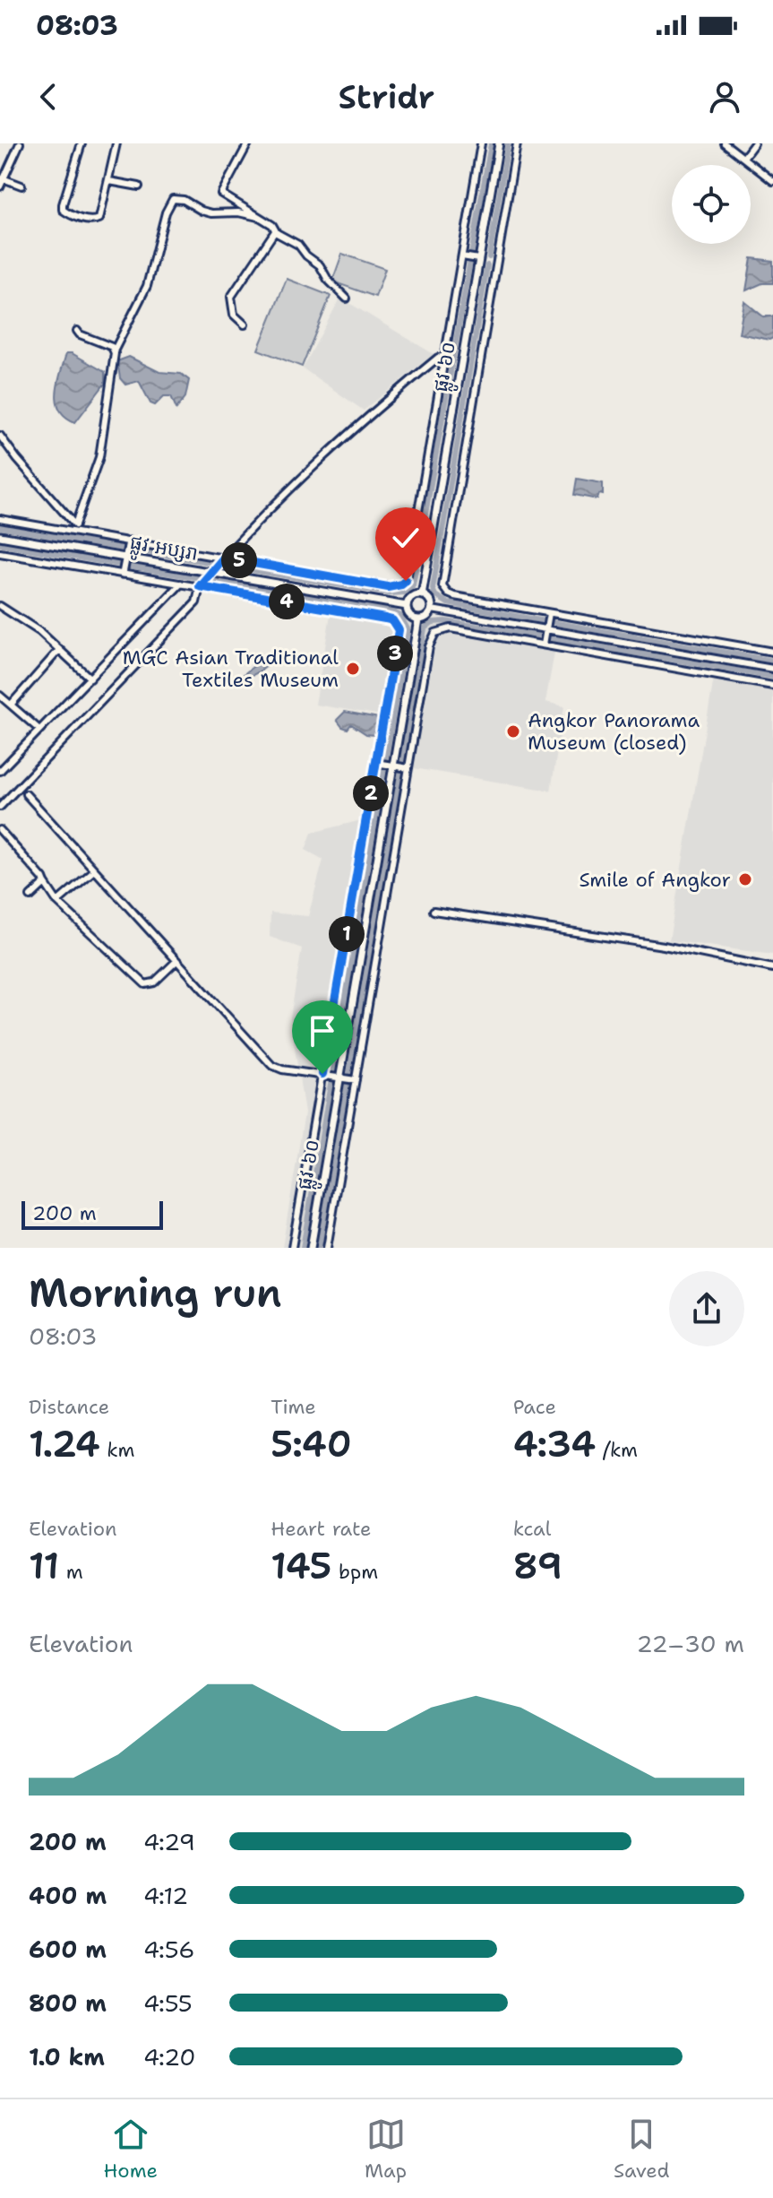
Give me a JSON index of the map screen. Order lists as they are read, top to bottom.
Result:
{
  "streets": {
    "main road": ["ផ្លូវ ៦០", "ផ្លូវ អប្សរា"]
  },
  "crossings": [
    ["ផ្លូវ ៦០", "ផ្លូវ អប្សរា"]
  ],
  "places": ["MGC Asian Traditional Textiles Museum", "Angkor Panorama Museum (closed)", "Smile of Angkor"],
  "scale_bar": "200 m",
  "page": {
    "status": "08:03",
    "header": "Stridr",
    "pins": [
      "5",
      "4",
      "3",
      "2",
      "1"
    ],
    "scale": "200 m",
    "heading": ["Morning run", "08:03"],
    "stats": [
      ["Distance", "1.24 km"],
      ["Time", "5:40"],
      ["Pace", "4:34 /km"],
      ["Elevation", "11 m"],
      ["Heart rate", "145 bpm"],
      ["kcal", "89"]
    ],
    "chart": ["Elevation", "22–30 m"],
    "list": [
      {
        "name": "200 m",
        "note": "4:29"
      },
      {
        "name": "400 m",
        "note": "4:12"
      },
      {
        "name": "600 m",
        "note": "4:56"
      },
      {
        "name": "800 m",
        "note": "4:55"
      },
      {
        "name": "1.0 km",
        "note": "4:20"
      }
    ],
    "tabs": ["Home", "Map", "Saved"]
  }
}
